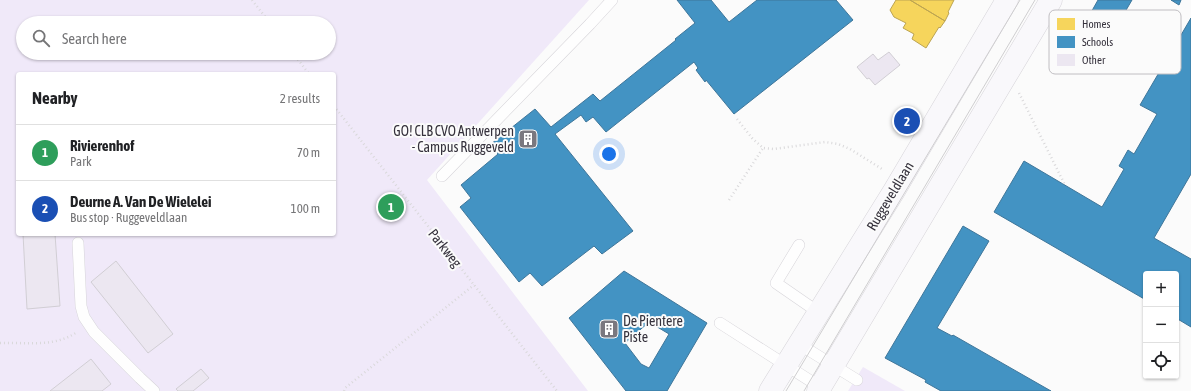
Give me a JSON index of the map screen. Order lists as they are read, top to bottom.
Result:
{
  "streets": {
    "street": ["Ruggeveldlaan"],
    "path": ["Parkweg"]
  },
  "places": {
    "building": ["GO! CLB CVO Antwerpen - Campus Ruggeveld", "De Pientere Piste"]
  },
  "legend": ["Homes", "Schools", "Other"],
  "page": {
    "search": "Search here",
    "heading": ["Nearby", "2 results"],
    "pins": ["2", "1"],
    "list": [
      {
        "mark": "1",
        "name": "Rivierenhof",
        "note": "Park",
        "value": "70 m"
      },
      {
        "mark": "2",
        "name": "Deurne A. Van De Wielelei",
        "note": "Bus stop · Ruggeveldlaan",
        "value": "100 m"
      }
    ],
    "map_buttons": ["+", "−"]
  }
}
